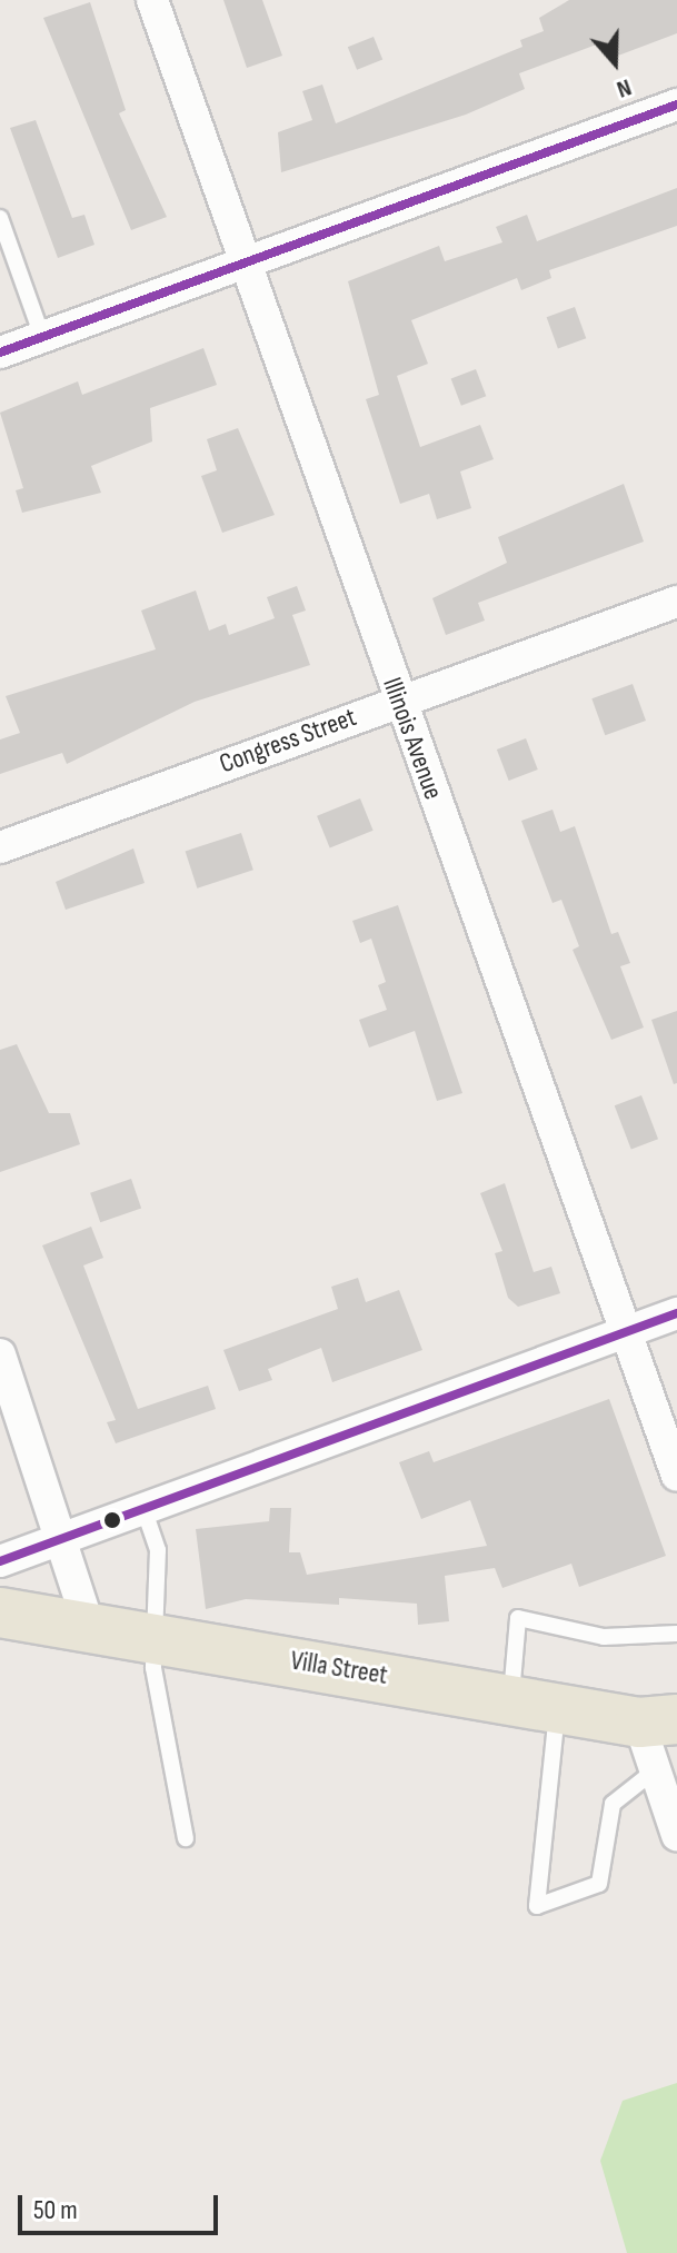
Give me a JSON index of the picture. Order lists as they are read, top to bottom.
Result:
{
  "streets": {
    "main road": ["Villa Street"],
    "street": ["Illinois Avenue", "Congress Street"]
  },
  "crossings": [
    ["Illinois Avenue", "Congress Street"]
  ],
  "scale_bar": "50 m",
  "north": "bottom"
}
